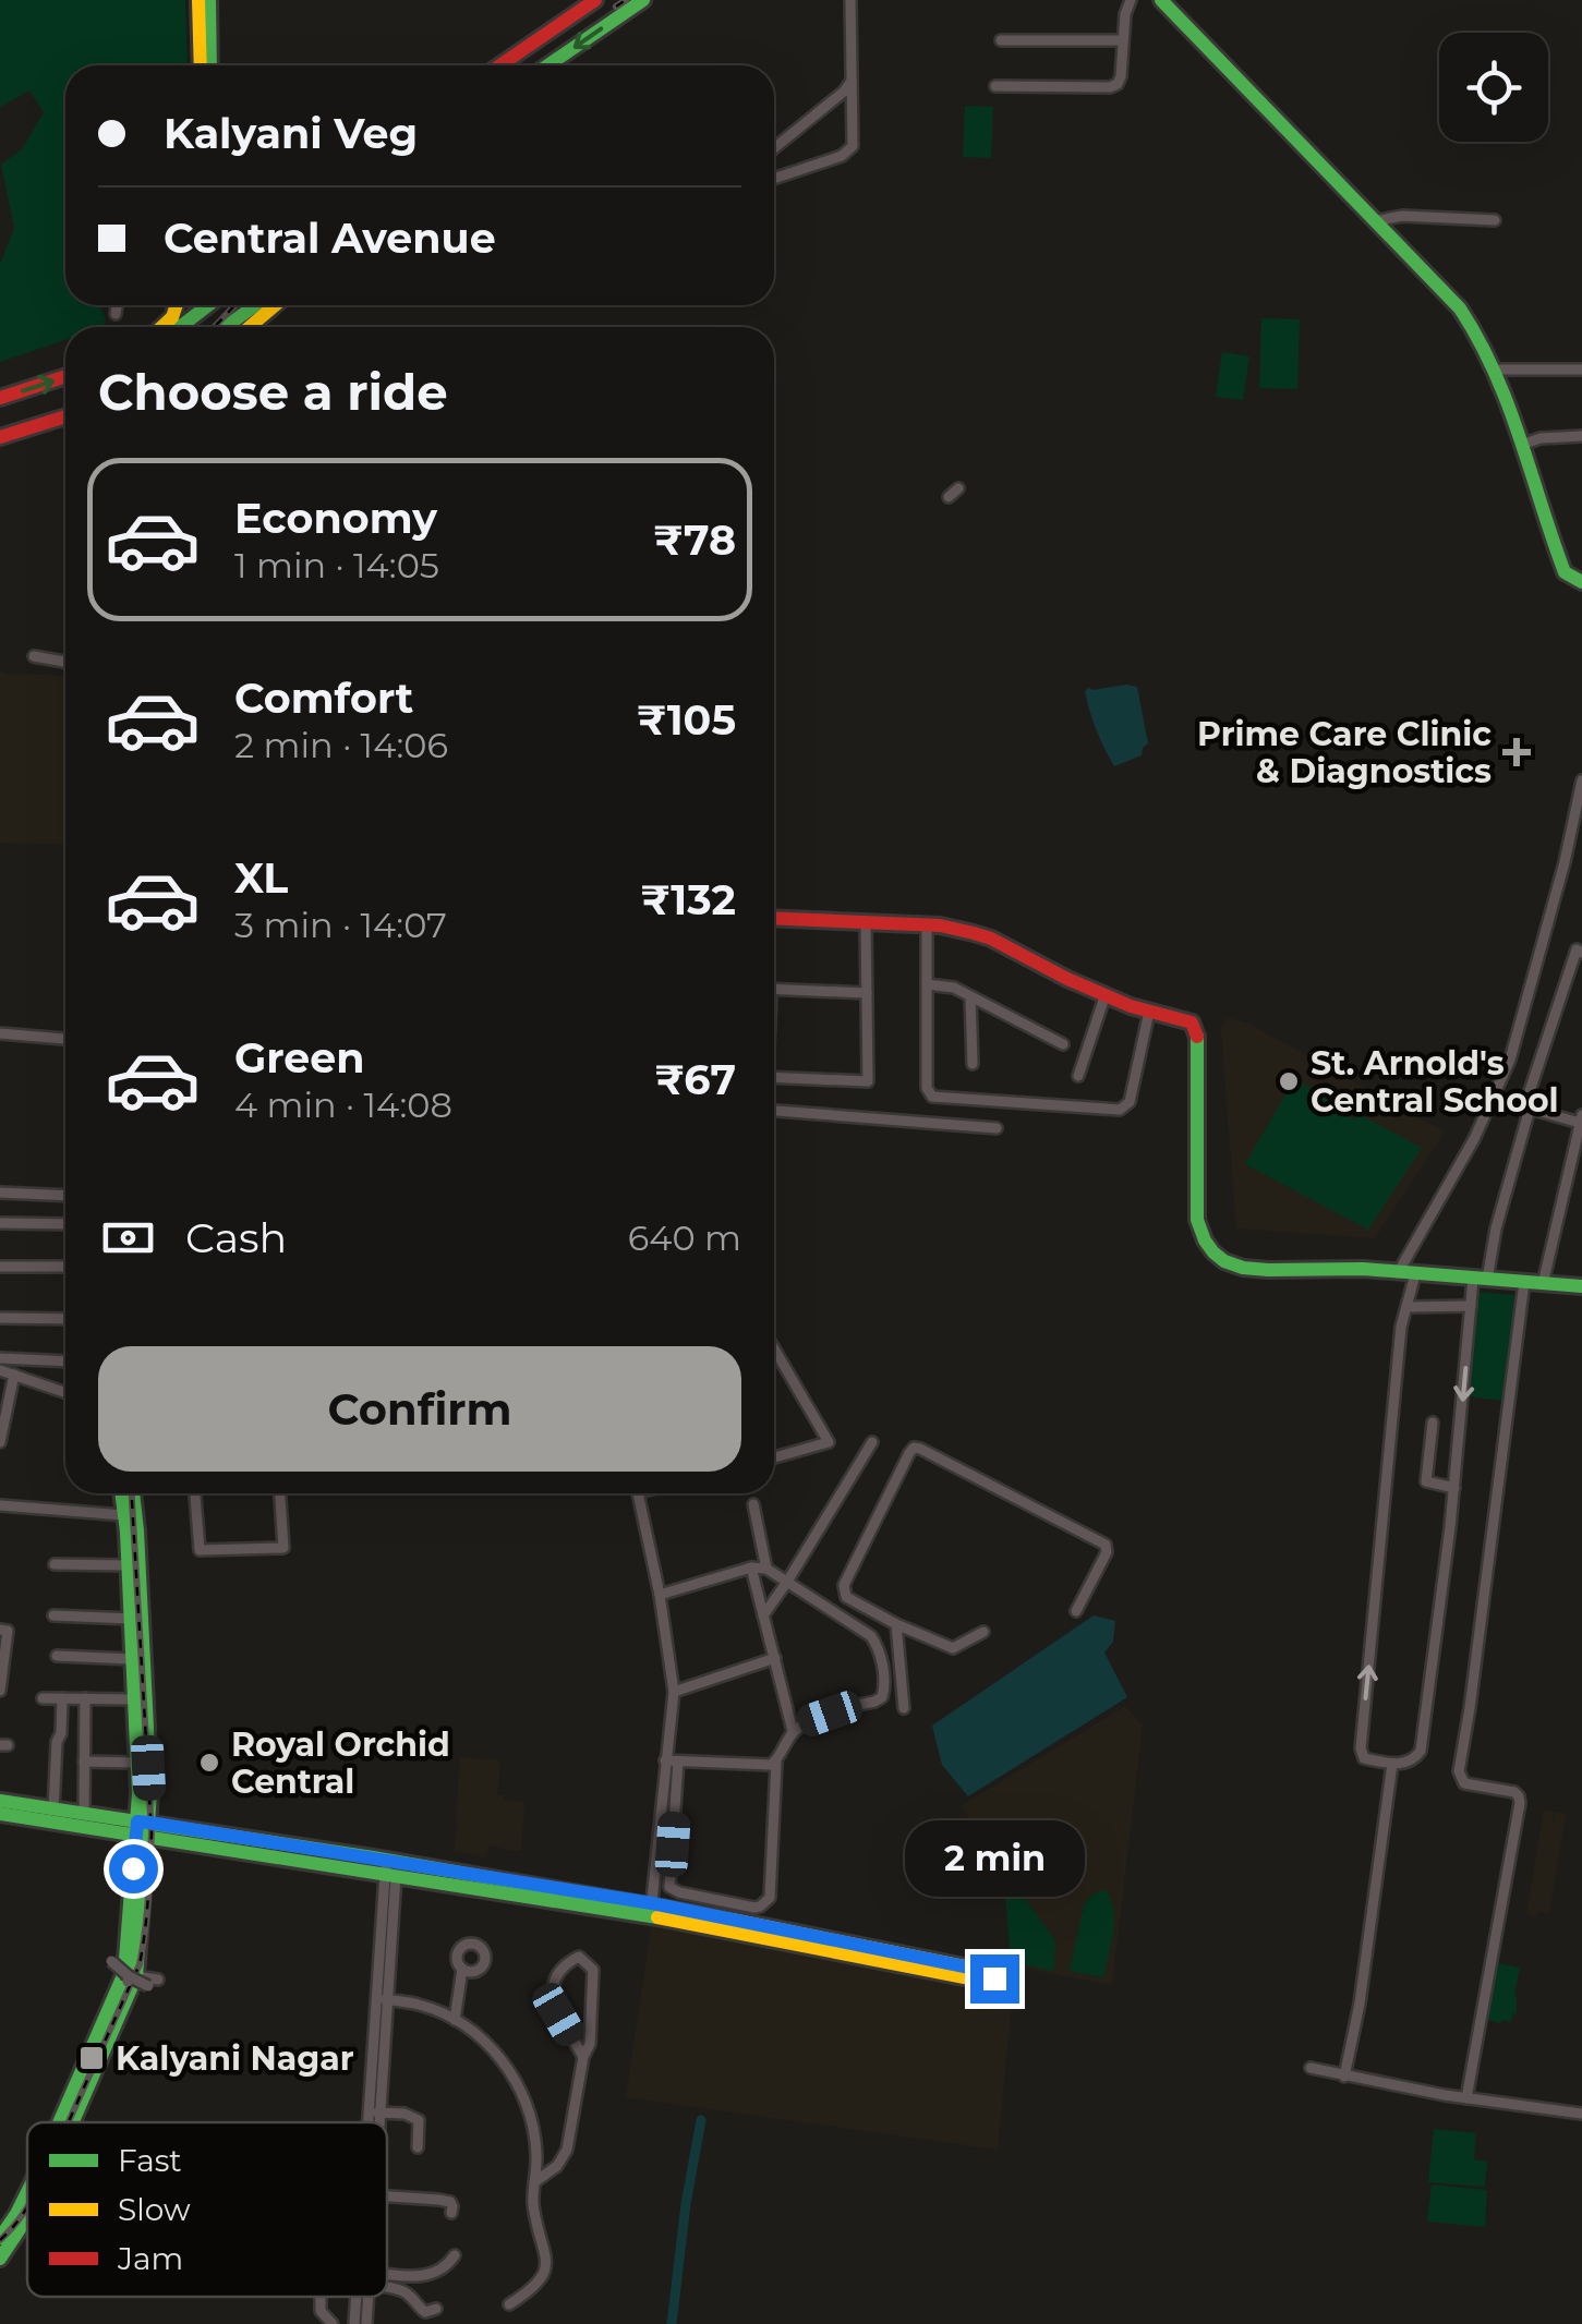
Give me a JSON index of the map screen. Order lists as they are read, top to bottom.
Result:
{
  "places": {
    "health": ["Prime Care Clinic & Diagnostics"],
    "other": ["St. Arnold's Central School", "Royal Orchid Central"],
    "transit": ["Kalyani Nagar"]
  },
  "legend": ["Fast", "Slow", "Jam"],
  "page": {
    "banner": ["Kalyani Veg", "Central Avenue"],
    "heading": "Choose a ride",
    "list": [
      {
        "name": "Economy",
        "note": "1 min · 14:05",
        "value": "₹78"
      },
      {
        "name": "Comfort",
        "note": "2 min · 14:06",
        "value": "₹105"
      },
      {
        "name": "XL",
        "note": "3 min · 14:07",
        "value": "₹132"
      },
      {
        "name": "Green",
        "note": "4 min · 14:08",
        "value": "₹67"
      }
    ],
    "pay": ["Cash", "640 m"],
    "buttons": "Confirm",
    "bubble": "2 min"
  }
}
